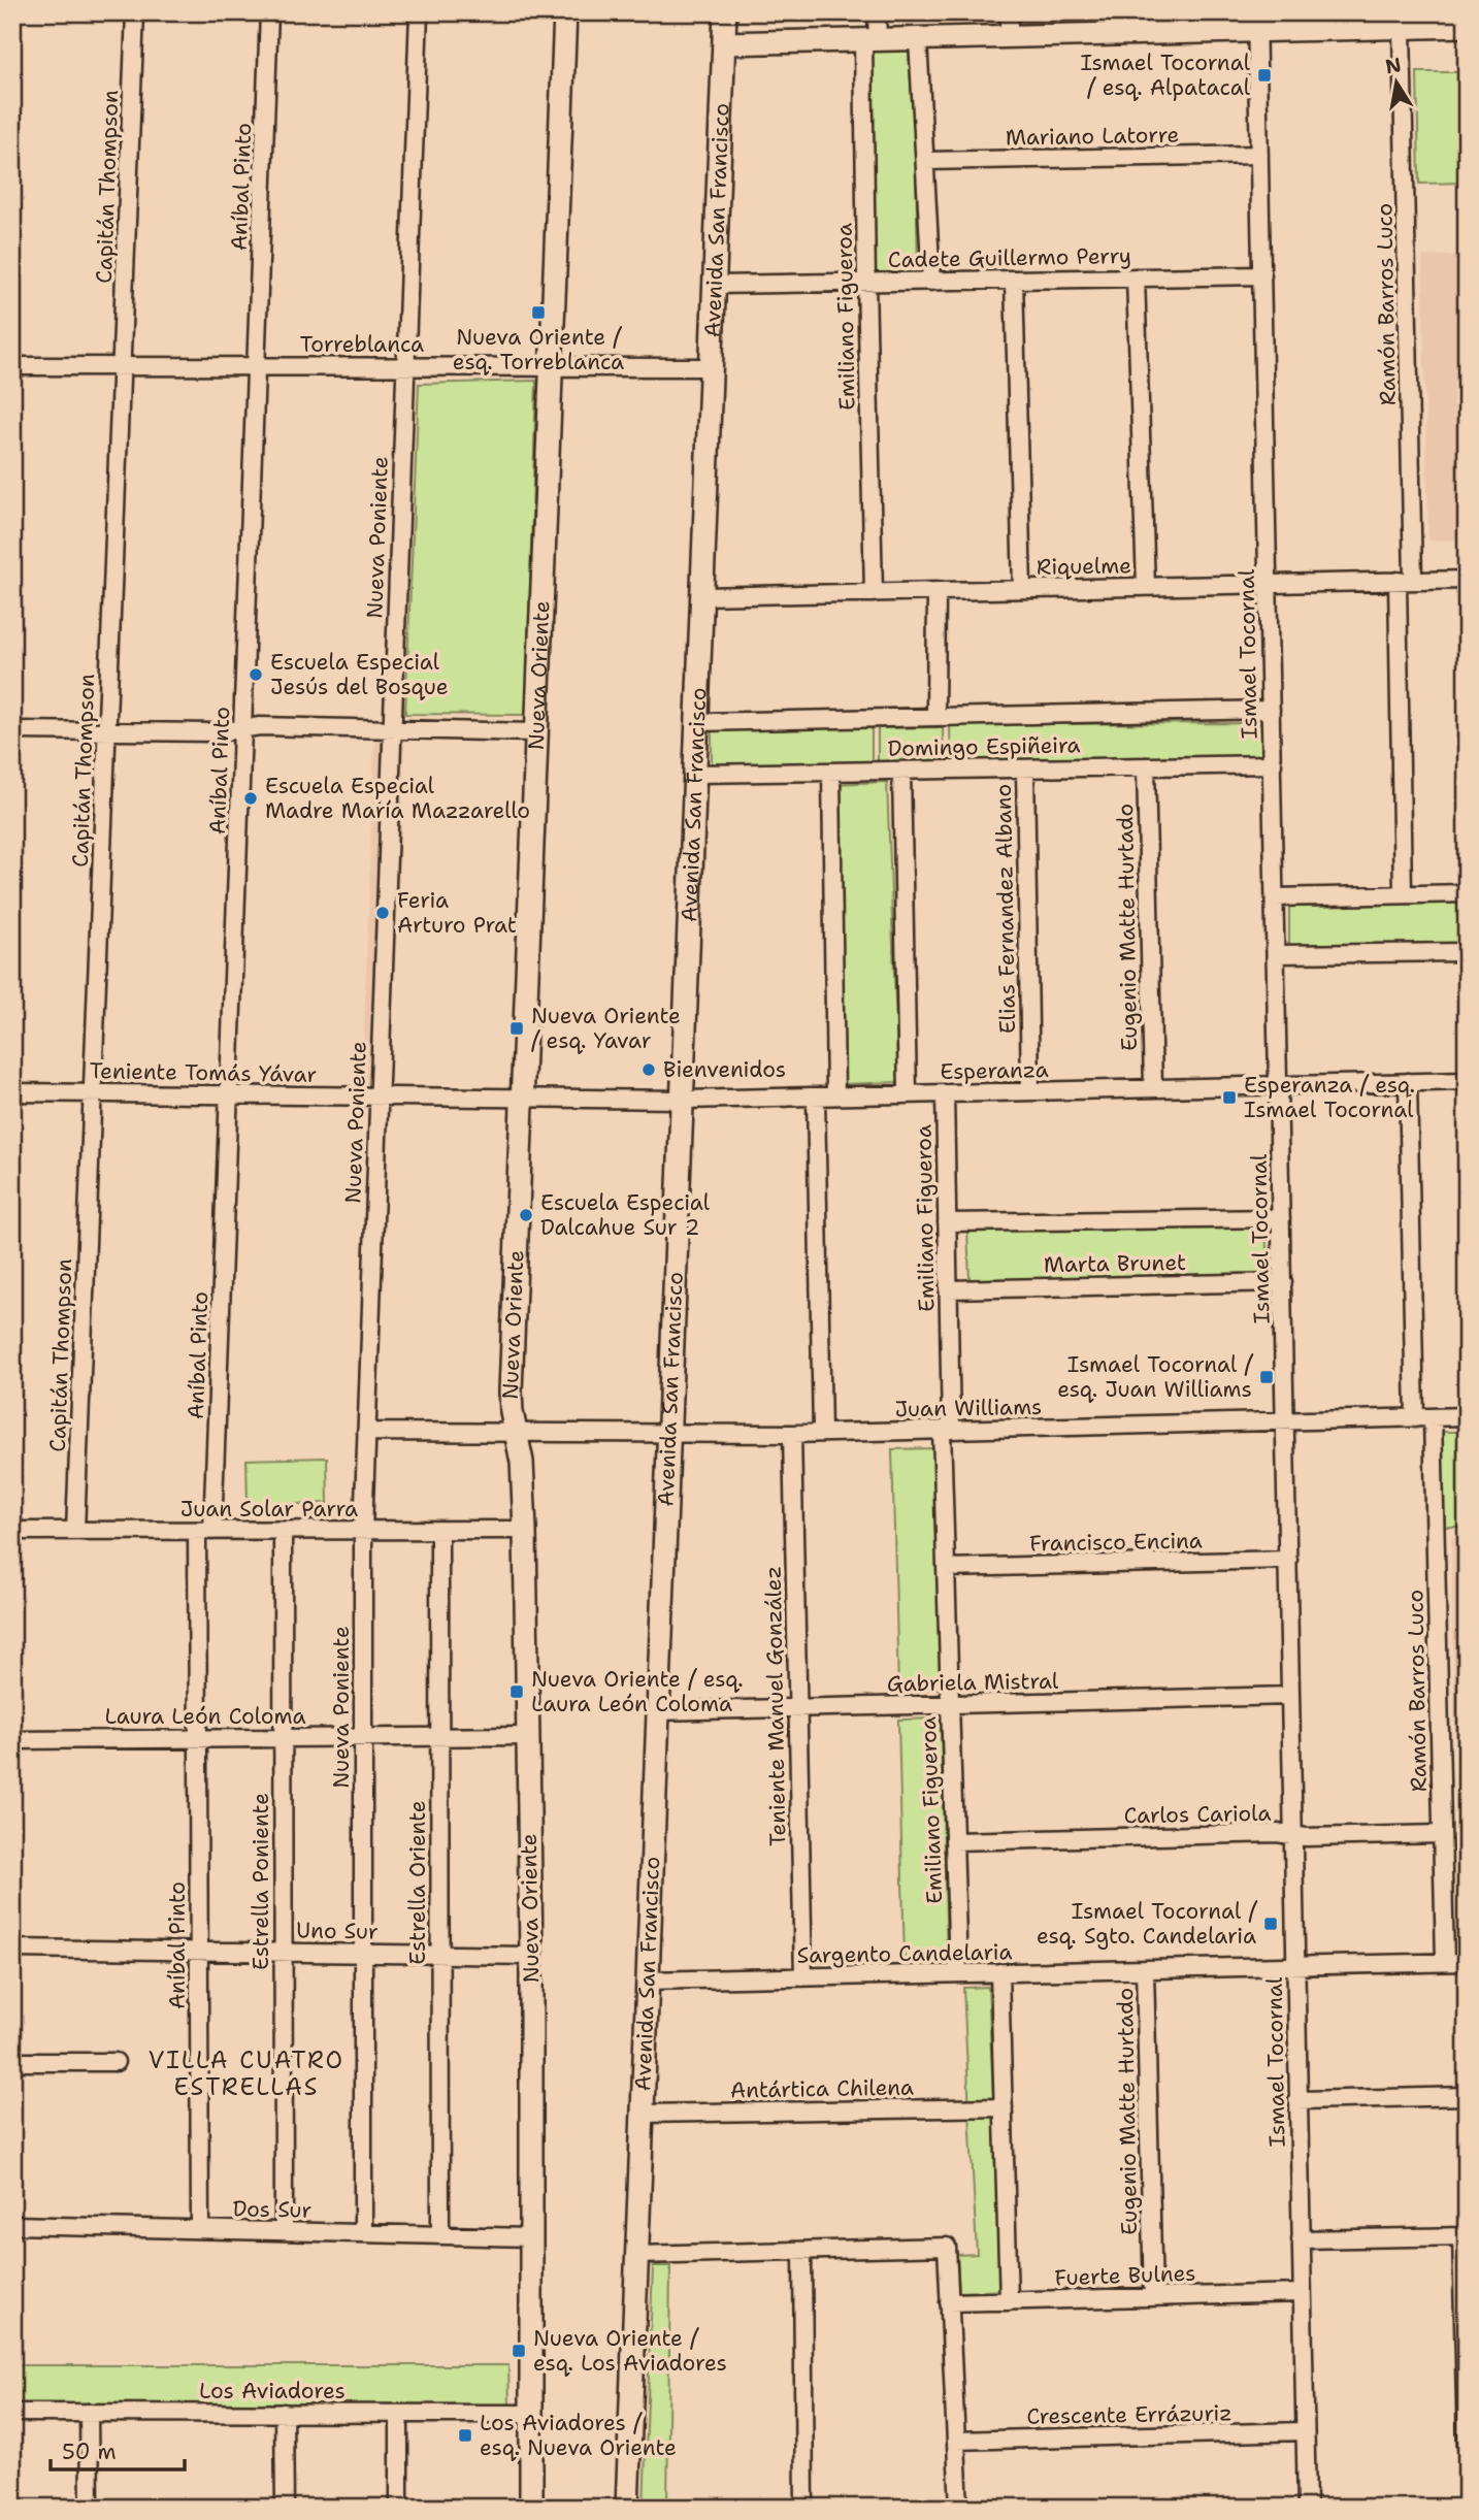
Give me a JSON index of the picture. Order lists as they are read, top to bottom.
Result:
{
  "streets": {
    "main road": ["Avenida San Francisco", "Nueva Oriente"],
    "street": [
      "Mariano Latorre",
      "Capitán Thompson",
      "Aníbal Pinto",
      "Cadete Guillermo Perry",
      "Ramón Barros Luco",
      "Emiliano Figueroa",
      "Torreblanca",
      "Nueva Poniente",
      "Riquelme",
      "Ismael Tocornal",
      "Domingo Espiñeira",
      "Elias Fernandez Albano",
      "Eugenio Matte Hurtado",
      "Esperanza",
      "Teniente Tomás Yávar",
      "Marta Brunet",
      "Juan Williams",
      "Juan Solar Parra",
      "Francisco Encina",
      "Gabriela Mistral",
      "Teniente Manuel González",
      "Laura León Coloma",
      "Carlos Cariola",
      "Estrella Poniente",
      "Estrella Oriente",
      "Uno Sur",
      "Sargento Candelaria",
      "Antártica Chilena",
      "Dos Sur",
      "Fuerte Bulnes",
      "Los Aviadores",
      "Crescente Errázuriz"
    ]
  },
  "crossings": [
    ["Mariano Latorre", "Ismael Tocornal"],
    ["Capitán Thompson", "Torreblanca"],
    ["Capitán Thompson", "Teniente Tomás Yávar"],
    ["Capitán Thompson", "Juan Solar Parra"],
    ["Aníbal Pinto", "Torreblanca"],
    ["Aníbal Pinto", "Teniente Tomás Yávar"],
    ["Aníbal Pinto", "Juan Solar Parra"],
    ["Aníbal Pinto", "Laura León Coloma"],
    ["Aníbal Pinto", "Uno Sur"],
    ["Aníbal Pinto", "Dos Sur"],
    ["Avenida San Francisco", "Cadete Guillermo Perry"],
    ["Avenida San Francisco", "Torreblanca"],
    ["Avenida San Francisco", "Riquelme"],
    ["Avenida San Francisco", "Domingo Espiñeira"],
    ["Avenida San Francisco", "Esperanza"],
    ["Avenida San Francisco", "Juan Williams"],
    ["Avenida San Francisco", "Gabriela Mistral"],
    ["Avenida San Francisco", "Sargento Candelaria"],
    ["Avenida San Francisco", "Antártica Chilena"],
    ["Cadete Guillermo Perry", "Emiliano Figueroa"],
    ["Cadete Guillermo Perry", "Ismael Tocornal"],
    ["Ramón Barros Luco", "Riquelme"],
    ["Ramón Barros Luco", "Juan Williams"],
    ["Ramón Barros Luco", "Carlos Cariola"],
    ["Ramón Barros Luco", "Sargento Candelaria"],
    ["Emiliano Figueroa", "Riquelme"],
    ["Emiliano Figueroa", "Domingo Espiñeira"],
    ["Emiliano Figueroa", "Esperanza"],
    ["Emiliano Figueroa", "Marta Brunet"],
    ["Emiliano Figueroa", "Juan Williams"],
    ["Emiliano Figueroa", "Francisco Encina"],
    ["Emiliano Figueroa", "Gabriela Mistral"],
    ["Emiliano Figueroa", "Carlos Cariola"],
    ["Emiliano Figueroa", "Sargento Candelaria"],
    ["Torreblanca", "Nueva Poniente"],
    ["Torreblanca", "Nueva Oriente"],
    ["Nueva Poniente", "Teniente Tomás Yávar"],
    ["Nueva Poniente", "Juan Williams"],
    ["Nueva Poniente", "Juan Solar Parra"],
    ["Nueva Poniente", "Laura León Coloma"],
    ["Nueva Poniente", "Uno Sur"],
    ["Nueva Poniente", "Dos Sur"],
    ["Riquelme", "Ismael Tocornal"],
    ["Ismael Tocornal", "Domingo Espiñeira"],
    ["Ismael Tocornal", "Esperanza"],
    ["Ismael Tocornal", "Marta Brunet"],
    ["Ismael Tocornal", "Juan Williams"],
    ["Ismael Tocornal", "Francisco Encina"],
    ["Ismael Tocornal", "Gabriela Mistral"],
    ["Ismael Tocornal", "Carlos Cariola"],
    ["Ismael Tocornal", "Sargento Candelaria"],
    ["Ismael Tocornal", "Fuerte Bulnes"],
    ["Ismael Tocornal", "Crescente Errázuriz"],
    ["Nueva Oriente", "Esperanza"],
    ["Nueva Oriente", "Teniente Tomás Yávar"],
    ["Nueva Oriente", "Juan Williams"],
    ["Nueva Oriente", "Juan Solar Parra"],
    ["Nueva Oriente", "Laura León Coloma"],
    ["Nueva Oriente", "Uno Sur"],
    ["Nueva Oriente", "Dos Sur"],
    ["Nueva Oriente", "Los Aviadores"],
    ["Domingo Espiñeira", "Elias Fernandez Albano"],
    ["Domingo Espiñeira", "Eugenio Matte Hurtado"],
    ["Elias Fernandez Albano", "Esperanza"],
    ["Eugenio Matte Hurtado", "Esperanza"],
    ["Eugenio Matte Hurtado", "Sargento Candelaria"],
    ["Eugenio Matte Hurtado", "Fuerte Bulnes"],
    ["Esperanza", "Teniente Tomás Yávar"],
    ["Juan Williams", "Teniente Manuel González"],
    ["Juan Solar Parra", "Estrella Poniente"],
    ["Juan Solar Parra", "Estrella Oriente"],
    ["Gabriela Mistral", "Teniente Manuel González"],
    ["Teniente Manuel González", "Sargento Candelaria"],
    ["Laura León Coloma", "Estrella Poniente"],
    ["Laura León Coloma", "Estrella Oriente"],
    ["Estrella Poniente", "Uno Sur"],
    ["Estrella Poniente", "Dos Sur"],
    ["Estrella Oriente", "Uno Sur"],
    ["Estrella Oriente", "Dos Sur"]
  ],
  "districts": ["VILLA CUATRO ESTRELLAS"],
  "places": {
    "transit": [
      "Ismael Tocornal / esq. Alpatacal",
      "Nueva Oriente / esq. Torreblanca",
      "Nueva Oriente / esq. Yavar",
      "Esperanza / esq. Ismael Tocornal",
      "Ismael Tocornal / esq. Juan Williams",
      "Nueva Oriente / esq. Laura León Coloma",
      "Ismael Tocornal / esq. Sgto. Candelaria",
      "Nueva Oriente / esq. Los Aviadores",
      "Los Aviadores / esq. Nueva Oriente"
    ],
    "other": [
      "Escuela Especial Jesús del Bosque",
      "Escuela Especial Madre María Mazzarello",
      "Feria Arturo Prat",
      "Bienvenidos",
      "Escuela Especial Dalcahue Sur 2"
    ]
  },
  "scale_bar": "50 m",
  "north": "top"
}
